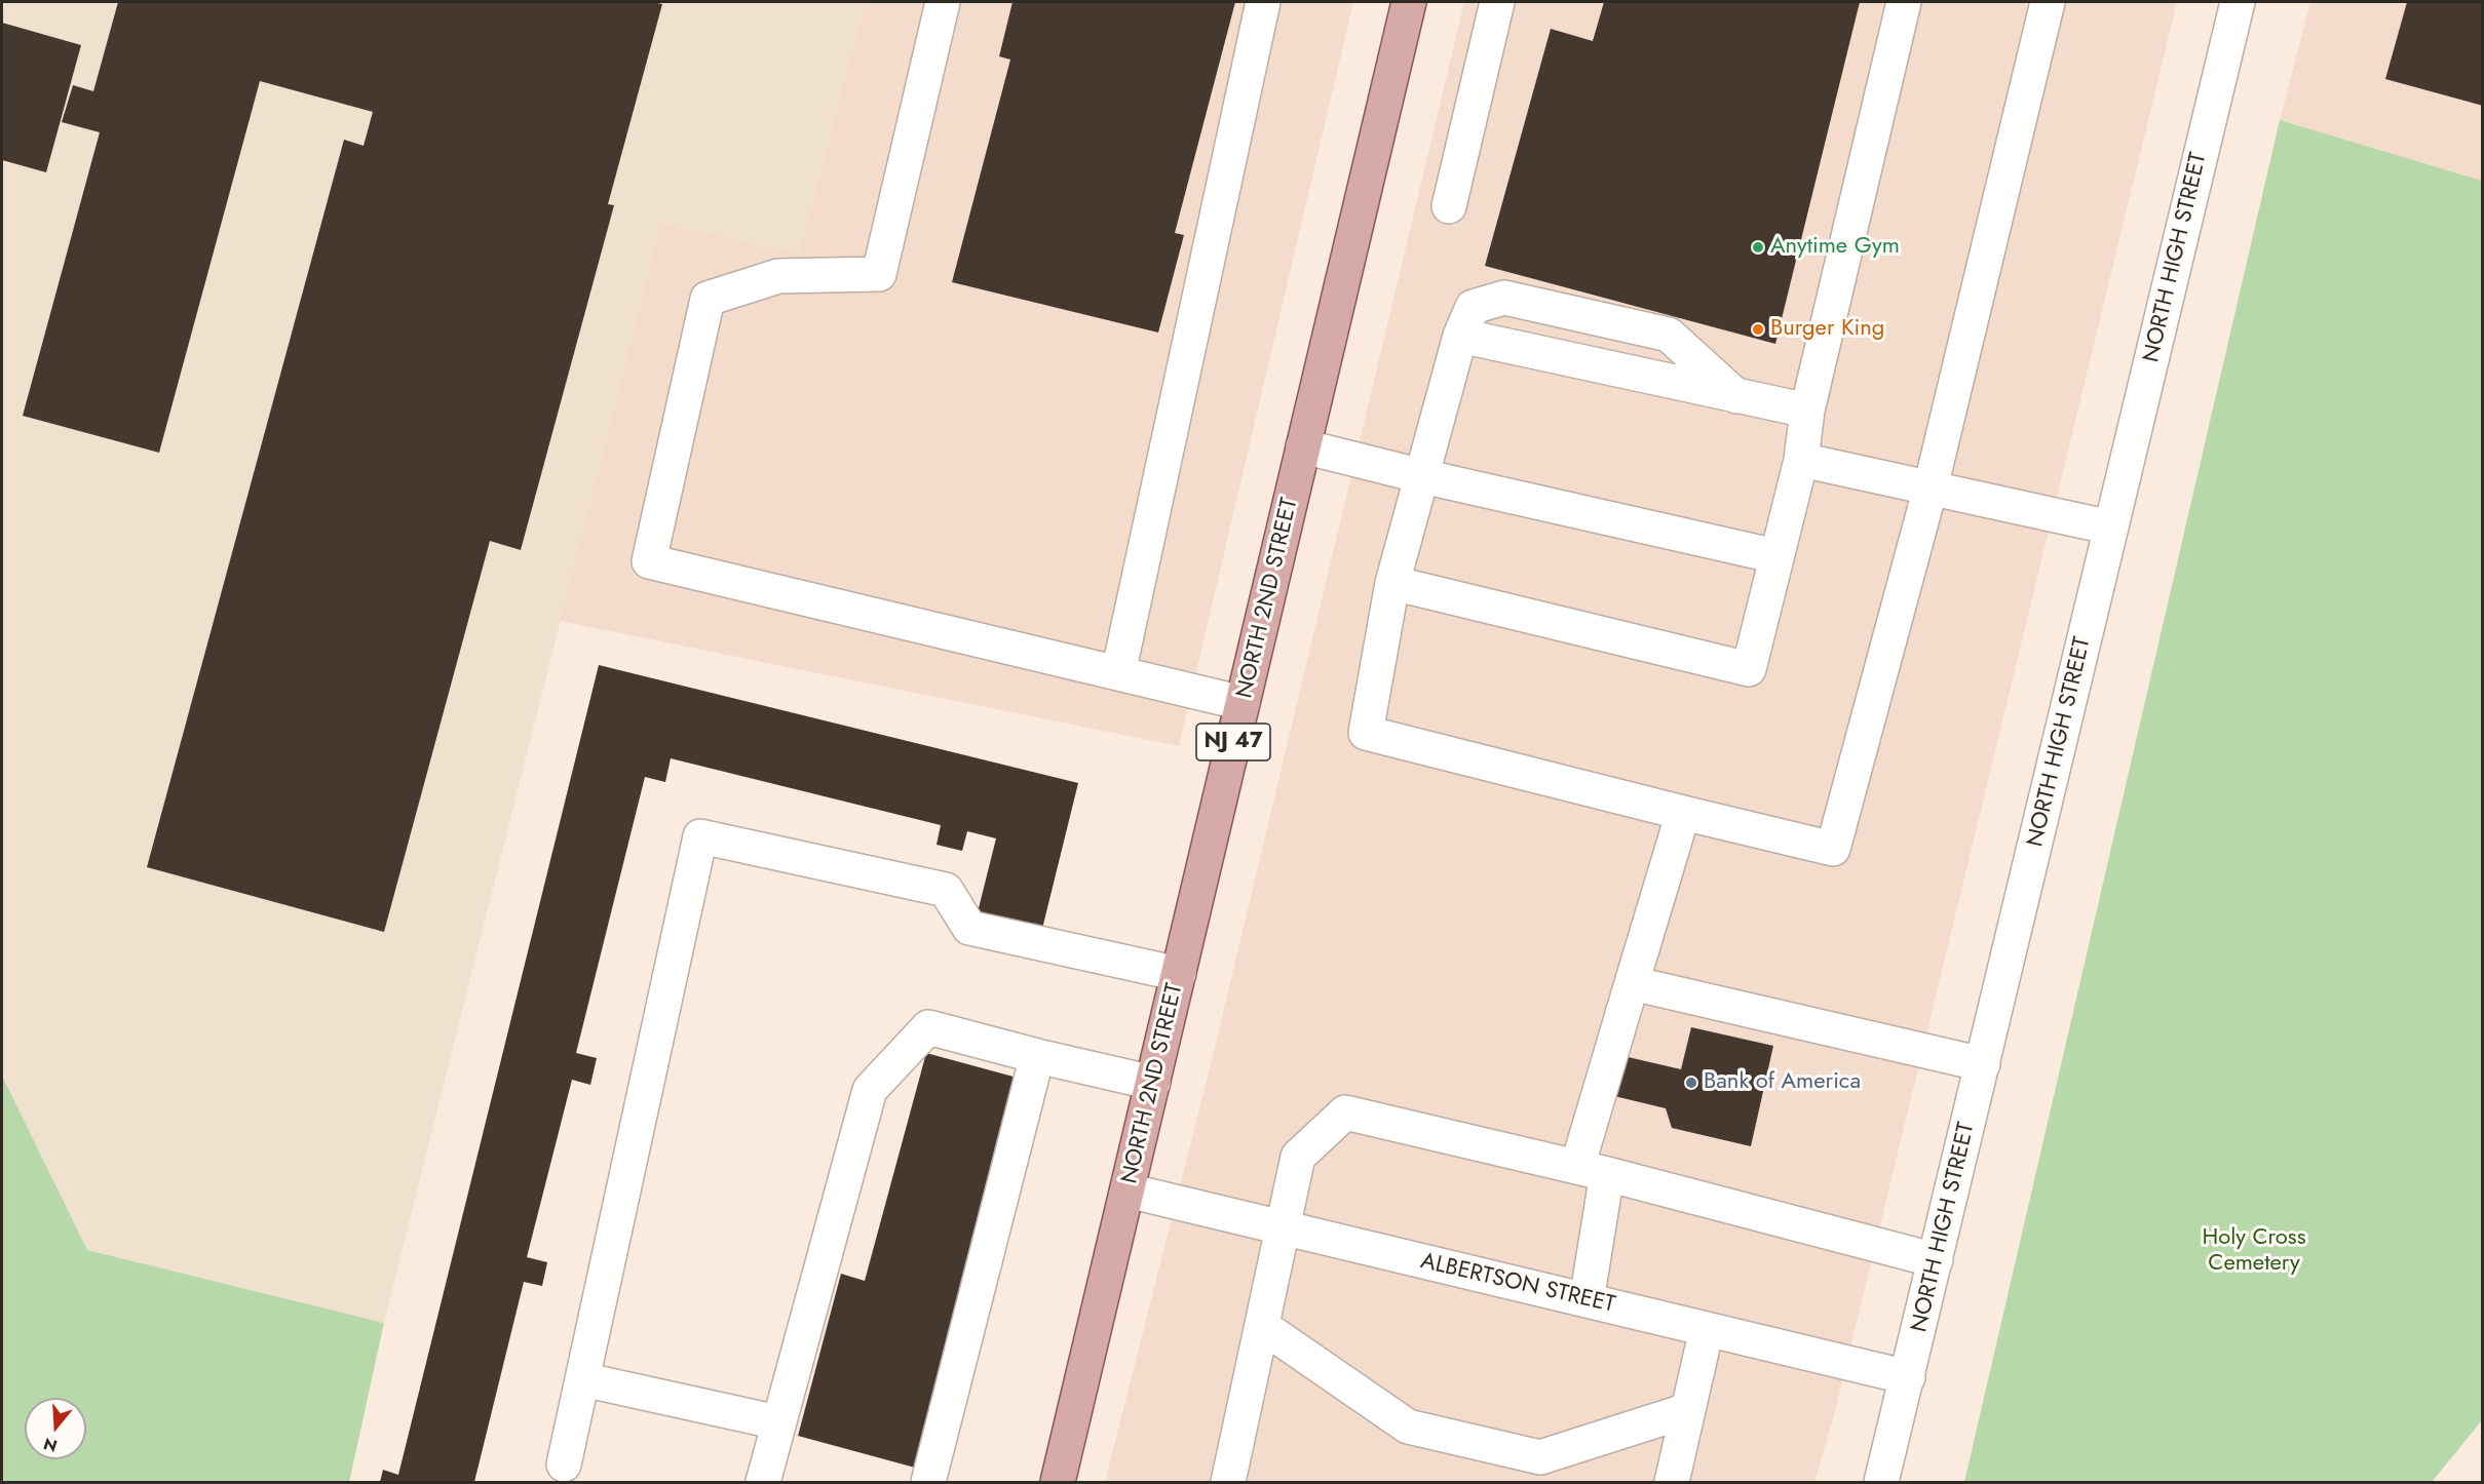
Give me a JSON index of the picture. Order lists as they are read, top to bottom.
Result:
{
  "streets": {
    "main road": ["NORTH 2ND STREET", "NJ 47"],
    "street": ["NORTH HIGH STREET", "ALBERTSON STREET"]
  },
  "crossings": [
    ["NORTH HIGH STREET", "ALBERTSON STREET"],
    ["NORTH 2ND STREET", "ALBERTSON STREET"]
  ],
  "parks": ["Holy Cross Cemetery"],
  "places": ["Anytime Gym", "Burger King", "Bank of America"],
  "north": "bottom"
}
